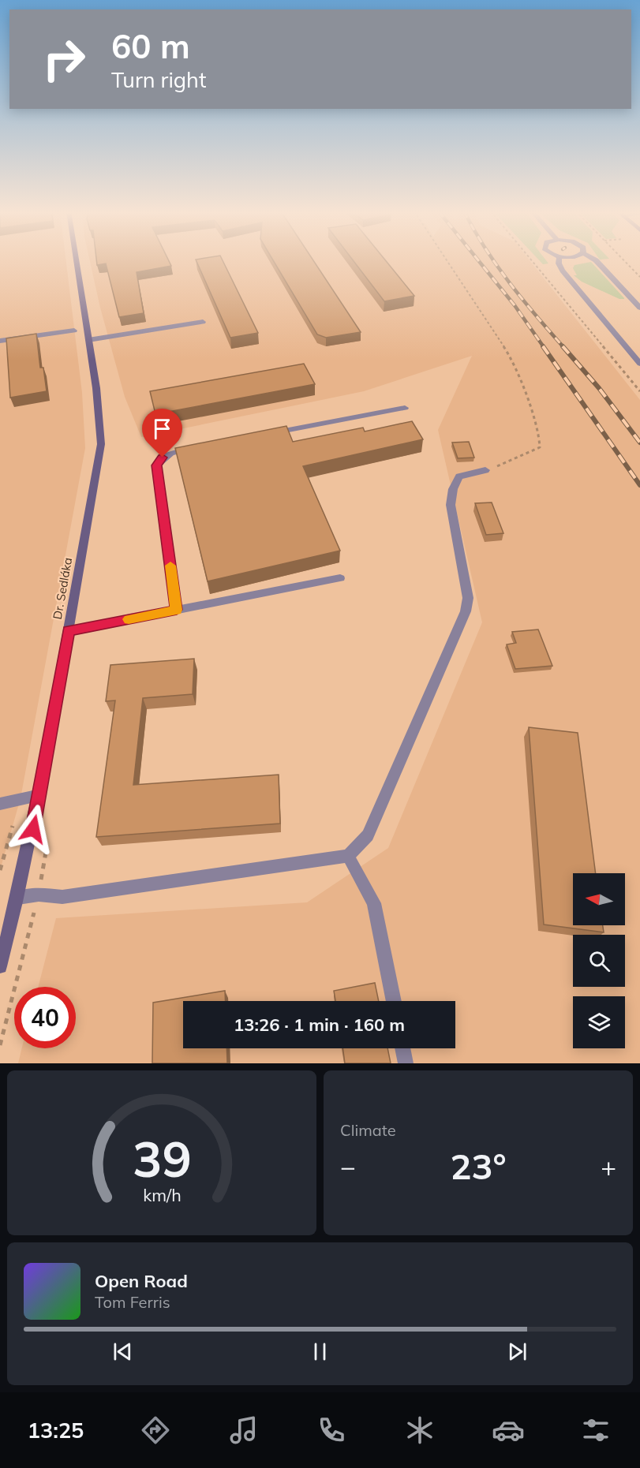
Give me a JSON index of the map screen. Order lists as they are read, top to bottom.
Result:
{
  "streets": {
    "street": ["Dr. Sedláka"]
  },
  "north": "left",
  "page": {
    "turn": ["60 m", "Turn right"],
    "limit": "40",
    "trip": "13:26 · 1 min · 160 m",
    "tile": "Climate",
    "heat": ["−", "23°", "+"],
    "song": ["Open Road", "Tom Ferris"],
    "tabs": "13:25",
    "gauge": ["39", "km/h"]
  }
}
